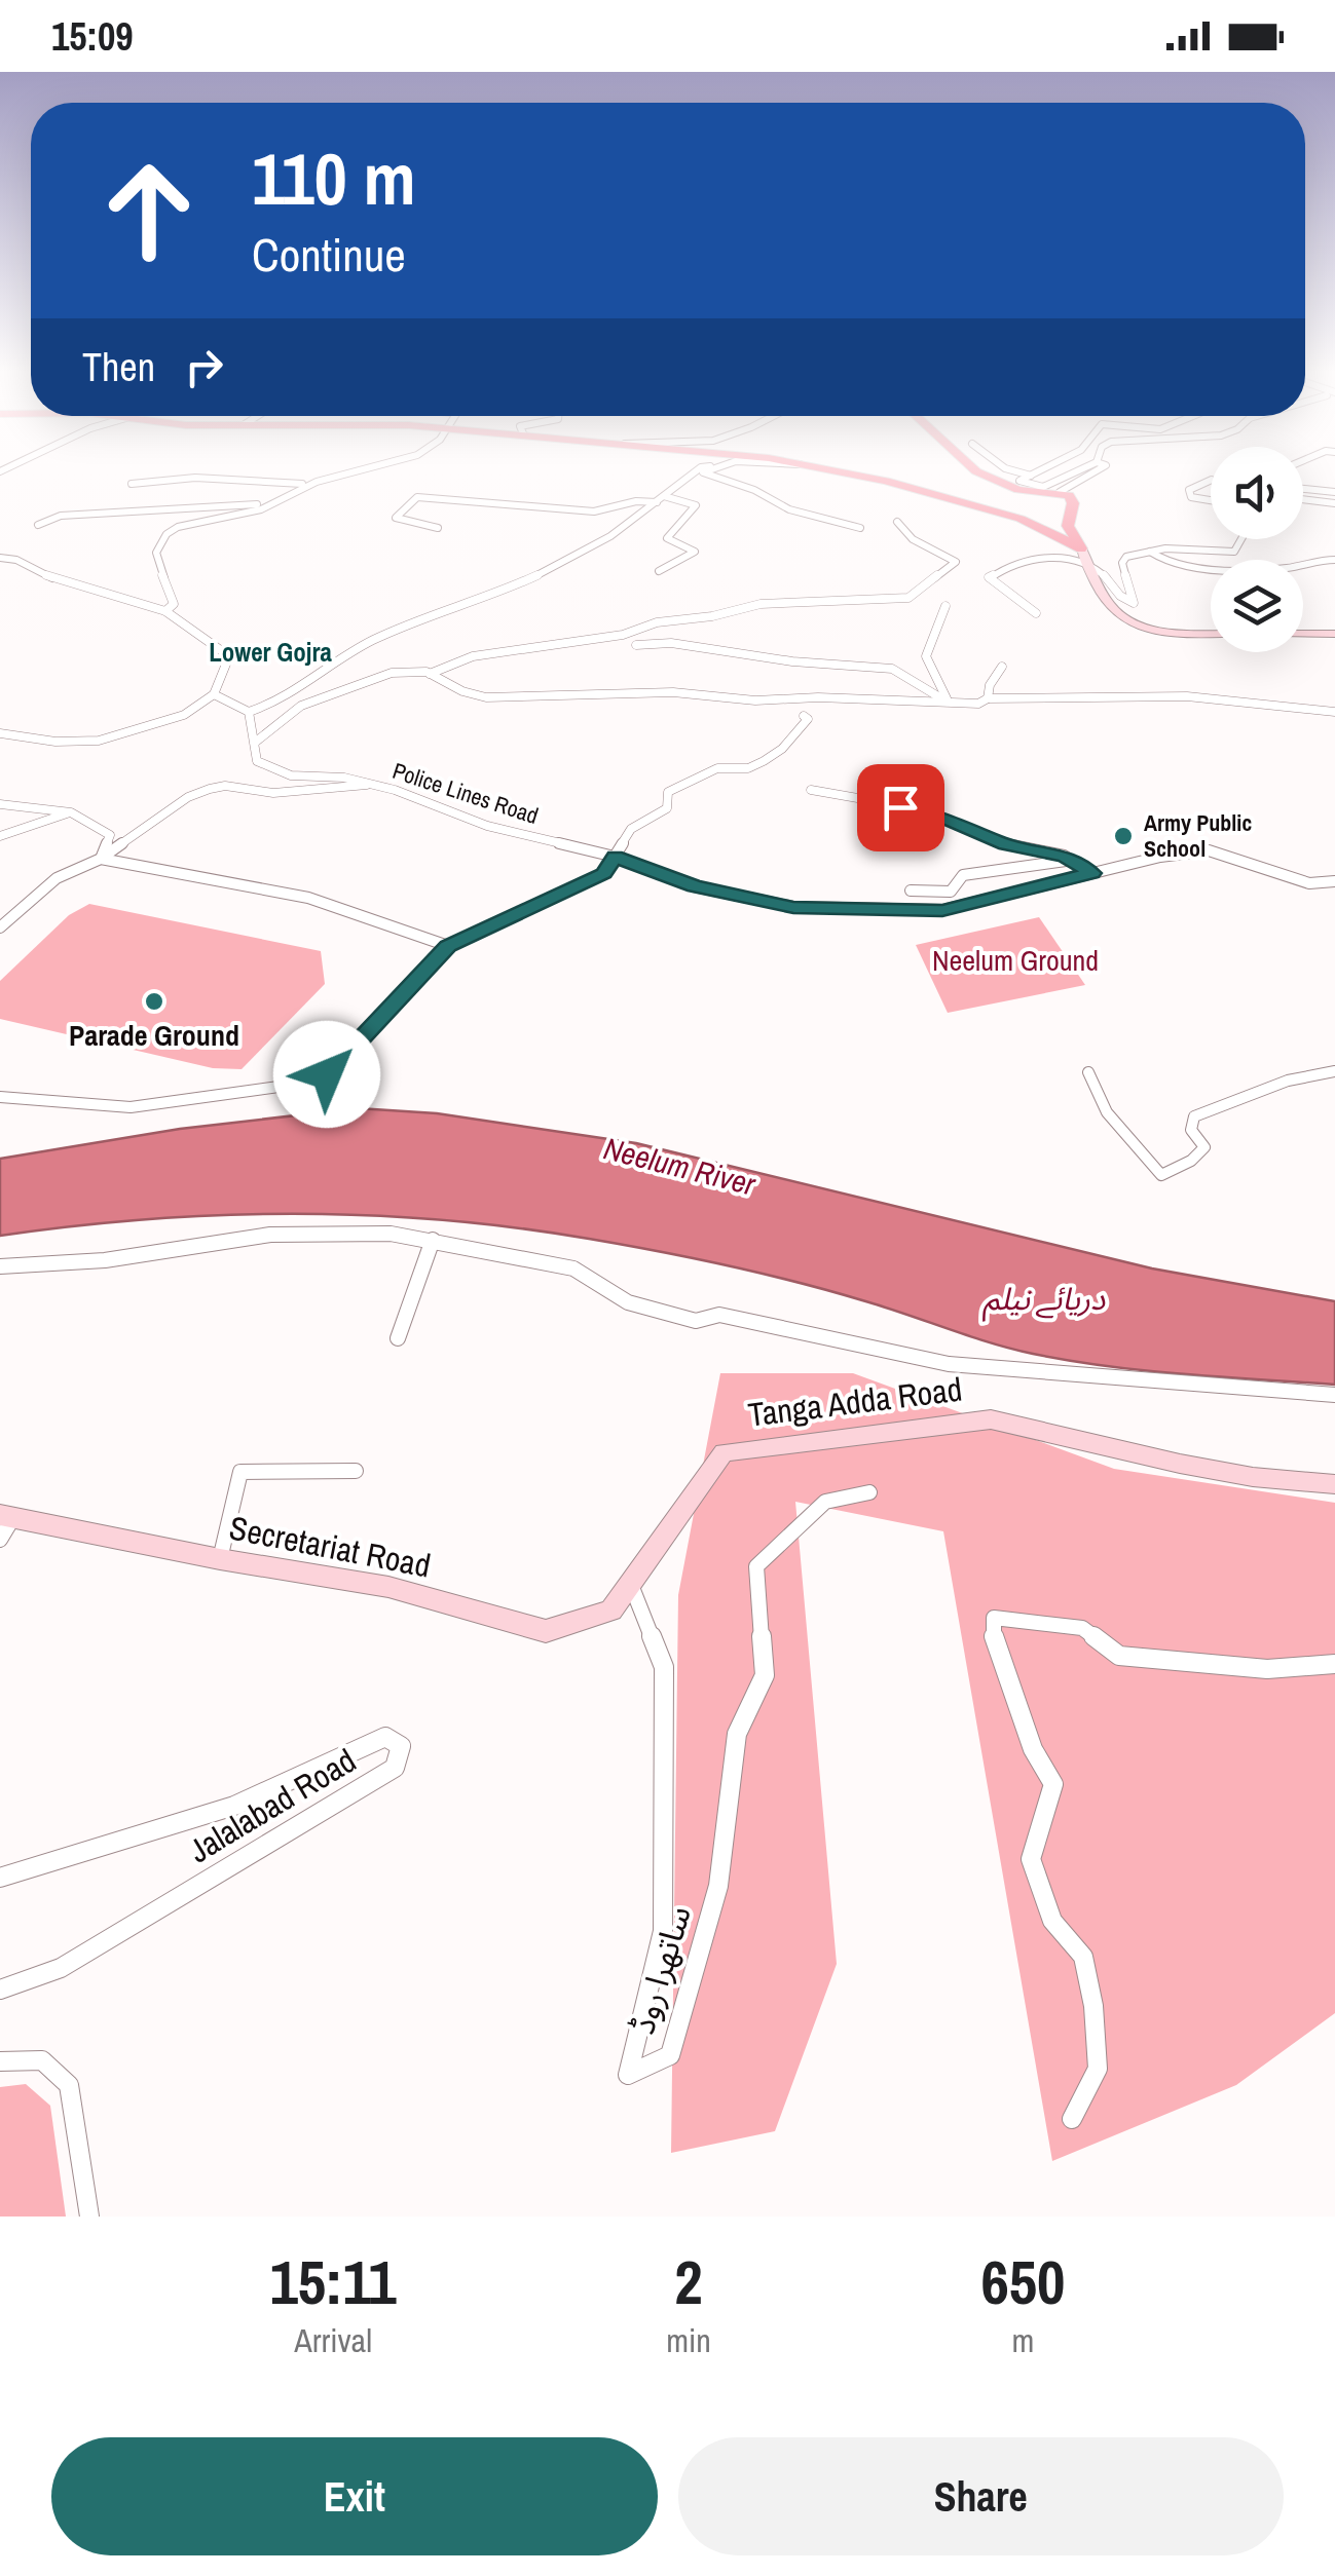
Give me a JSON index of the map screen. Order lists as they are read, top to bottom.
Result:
{
  "streets": {
    "main road": ["Tanga Adda Road", "Secretariat Road"],
    "street": ["Police Lines Road", "Jalalabad Road", "ساتھرا روڈ"]
  },
  "crossings": [
    ["Tanga Adda Road", "Secretariat Road"],
    ["Tanga Adda Road", "ساتھرا روڈ"],
    ["Secretariat Road", "ساتھرا روڈ"]
  ],
  "districts": ["Lower Gojra"],
  "water": ["Neelum River", "دریائے نیلم"],
  "parks": ["Neelum Ground"],
  "places": ["Army Public School", "Parade Ground"],
  "page": {
    "status": "15:09",
    "turn": ["110 m", "Continue"],
    "then": "Then",
    "eta": [
      "15:11",
      "Arrival",
      "2",
      "min",
      "650",
      "m"
    ],
    "buttons": ["Exit", "Share"]
  }
}
